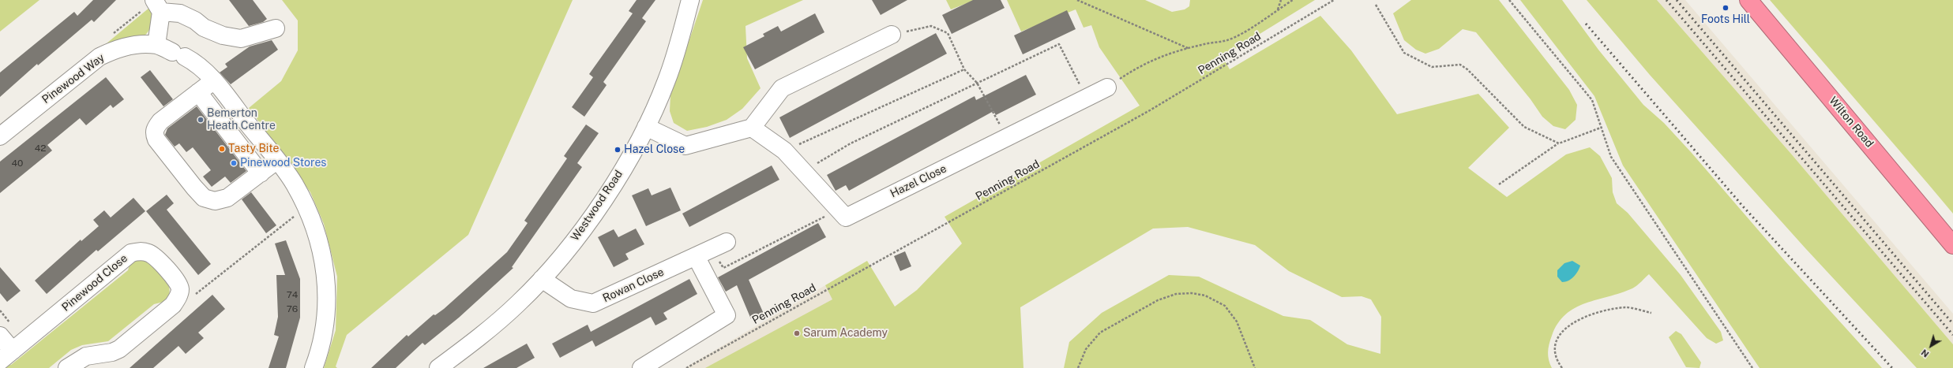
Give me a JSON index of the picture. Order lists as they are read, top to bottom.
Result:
{
  "streets": {
    "highway": ["Wilton Road"],
    "street": [
      "Pinewood Way",
      "Hazel Close",
      "Westwood Road",
      "Pinewood Close",
      "Rowan Close"
    ],
    "path": ["Penning Road"]
  },
  "crossings": [
    ["Westwood Road", "Rowan Close"]
  ],
  "places": [
    "Foots Hill",
    "Bemerton Heath Centre",
    "Tasty Bite",
    "Hazel Close",
    "Pinewood Stores",
    "Sarum Academy"
  ],
  "house_numbers": [
    "42",
    "40",
    "74",
    "76"
  ],
  "north": "bottom left"
}
